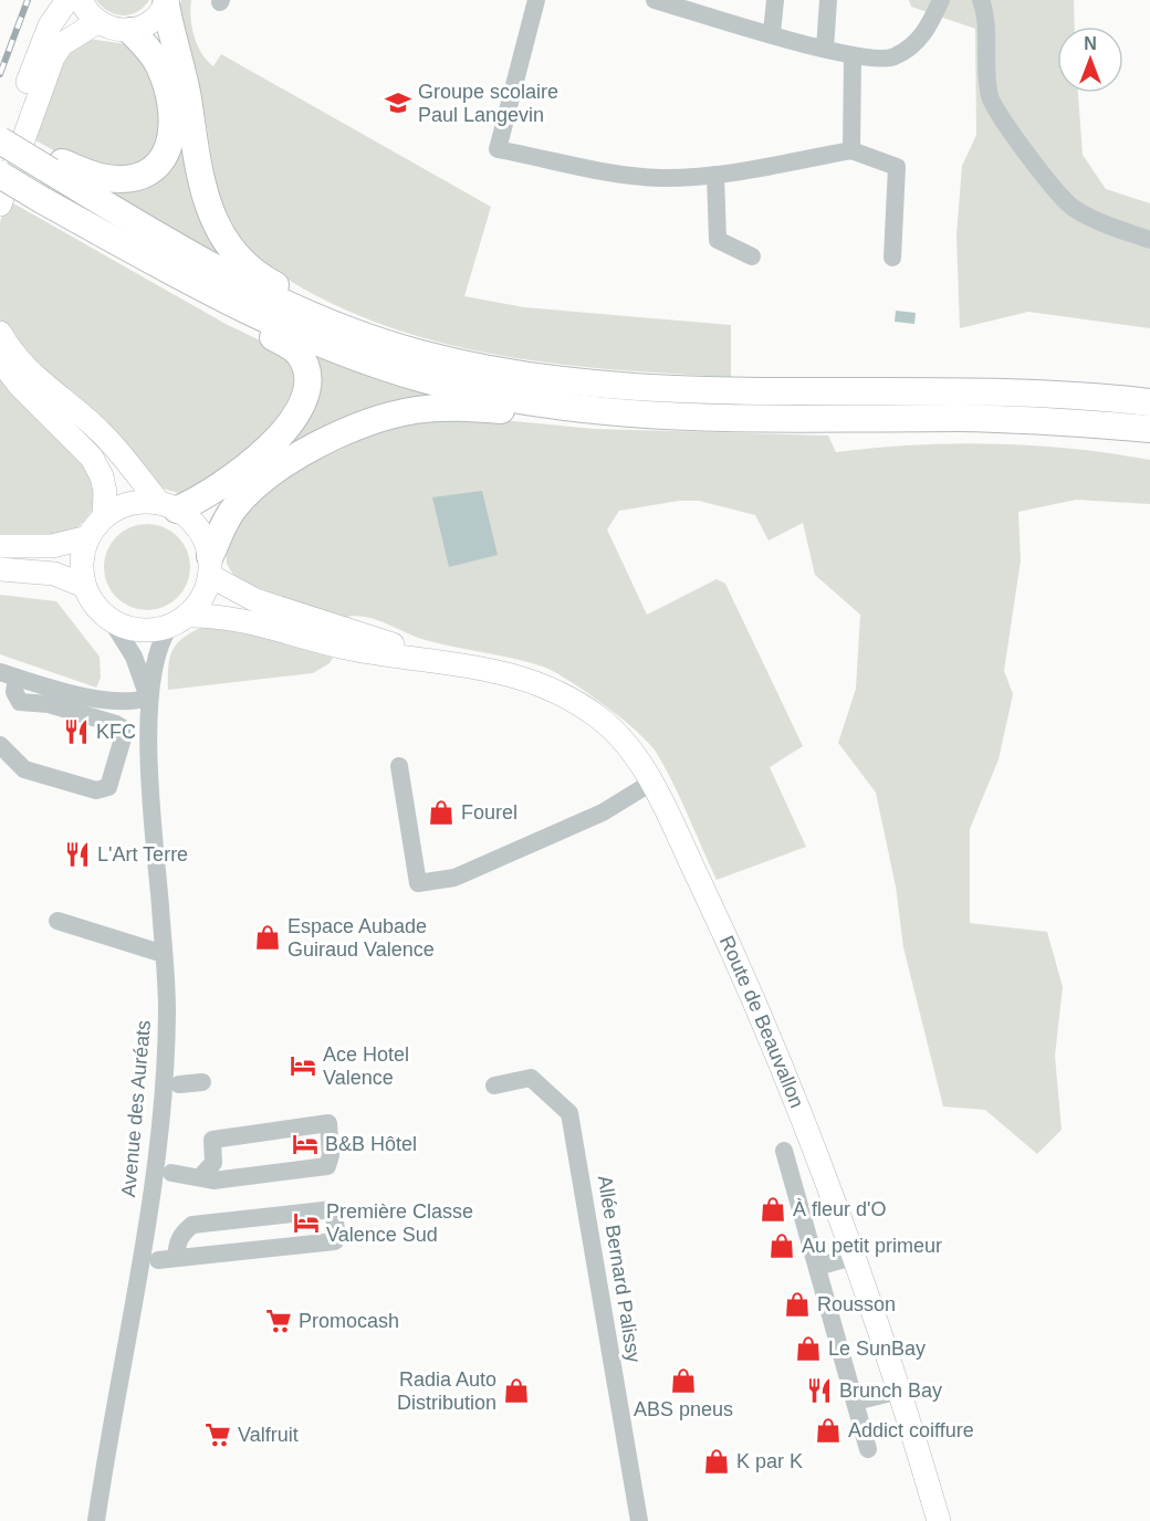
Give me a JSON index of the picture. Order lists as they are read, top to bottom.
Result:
{
  "streets": {
    "main road": ["Route de Beauvallon"],
    "street": ["Avenue des Auréats", "Allée Bernard Palissy"]
  },
  "places": {
    "school or university": ["Groupe scolaire Paul Langevin"],
    "restaurant": ["KFC", "L'Art Terre", "Brunch Bay"],
    "shop": [
      "Fourel",
      "Espace Aubade Guiraud Valence",
      "À fleur d'O",
      "Au petit primeur",
      "Rousson",
      "Le SunBay",
      "ABS pneus",
      "Radia Auto Distribution",
      "Addict coiffure",
      "K par K"
    ],
    "hotel": ["Ace Hotel Valence", "B&B Hôtel", "Première Classe Valence Sud"],
    "supermarket": ["Promocash", "Valfruit"]
  },
  "north": "top"
}
